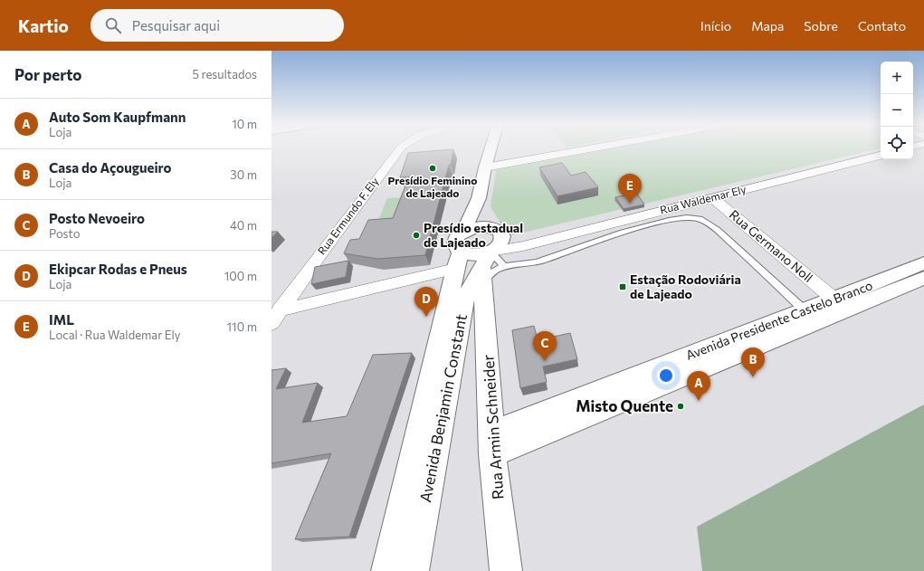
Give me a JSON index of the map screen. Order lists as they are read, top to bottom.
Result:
{
  "streets": {
    "main road": ["Avenida Presidente Castelo Branco", "Avenida Benjamin Constant", "Rua Armin Schneider"],
    "street": ["Rua Waldemar Ely", "Rua Ermundo F. Ely", "Rua Germano Noll"]
  },
  "crossings": [
    ["Rua Waldemar Ely", "Rua Germano Noll"],
    ["Rua Waldemar Ely", "Avenida Benjamin Constant"],
    ["Rua Waldemar Ely", "Rua Armin Schneider"],
    ["Rua Germano Noll", "Avenida Presidente Castelo Branco"],
    ["Avenida Presidente Castelo Branco", "Rua Armin Schneider"],
    ["Avenida Benjamin Constant", "Rua Armin Schneider"]
  ],
  "places": {
    "other": ["Presídio Feminino de Lajeado", "Presídio estadual de Lajeado", "Misto Quente"],
    "transit": ["Estação Rodoviária de Lajeado"]
  },
  "page": {
    "header": "Kartio",
    "search": "Pesquisar aqui",
    "nav": [
      "Início",
      "Mapa",
      "Sobre",
      "Contato"
    ],
    "heading": ["Por perto", "5 resultados"],
    "map_buttons": ["+", "−"],
    "list": [
      {
        "mark": "A",
        "name": "Auto Som Kaupfmann",
        "note": "Loja",
        "value": "10 m"
      },
      {
        "mark": "B",
        "name": "Casa do Açougueiro",
        "note": "Loja",
        "value": "30 m"
      },
      {
        "mark": "C",
        "name": "Posto Nevoeiro",
        "note": "Posto",
        "value": "40 m"
      },
      {
        "mark": "D",
        "name": "Ekipcar Rodas e Pneus",
        "note": "Loja",
        "value": "100 m"
      },
      {
        "mark": "E",
        "name": "IML",
        "note": "Local · Rua Waldemar Ely",
        "value": "110 m"
      }
    ],
    "pins": [
      "E",
      "D",
      "C",
      "B",
      "A"
    ]
  }
}
